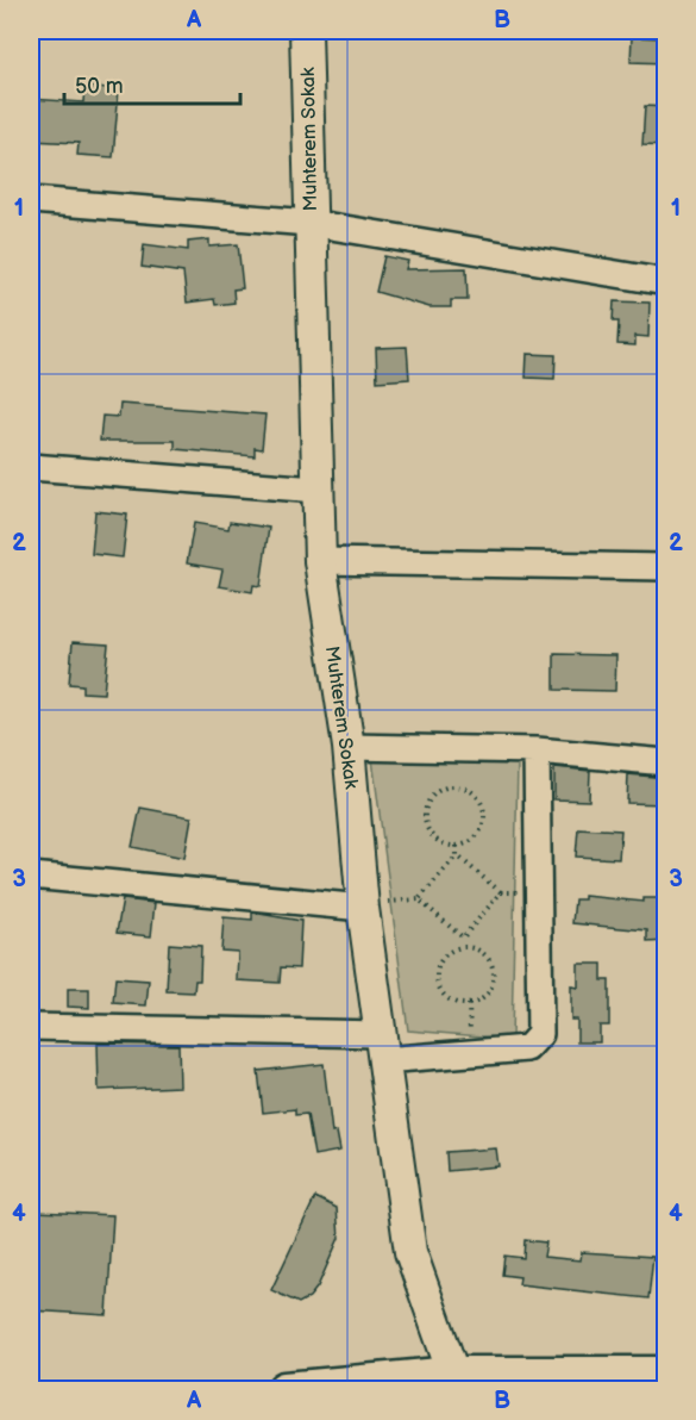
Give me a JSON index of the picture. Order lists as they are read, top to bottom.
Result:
{
  "streets": {
    "street": ["Muhterem Sokak"]
  },
  "scale_bar": "50 m",
  "grid": {
    "columns": ["A", "B"],
    "rows": [
      "1",
      "2",
      "3",
      "4"
    ]
  }
}
